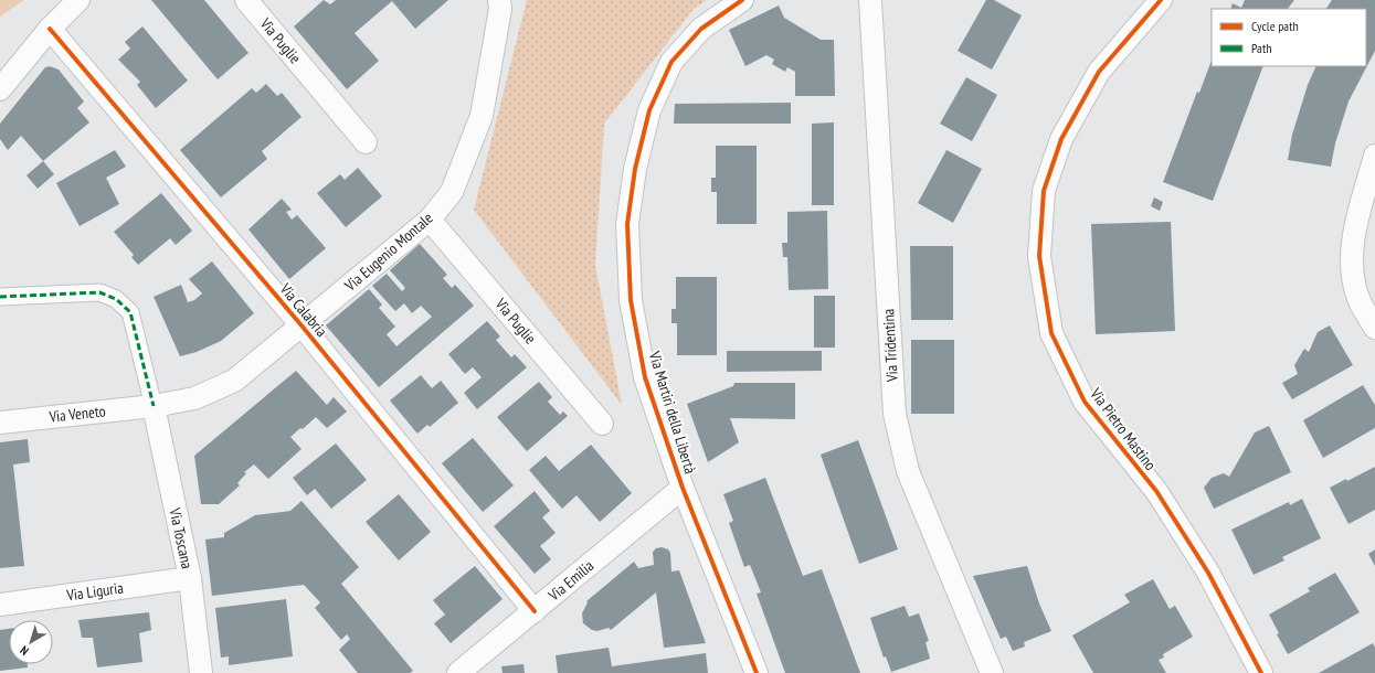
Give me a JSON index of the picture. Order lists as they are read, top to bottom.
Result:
{
  "streets": {
    "street": [
      "Via Puglie",
      "Via Eugenio Montale",
      "Via Calabria",
      "Via Tridentina",
      "Via Martiri della Libertà",
      "Via Veneto",
      "Via Pietro Mastino",
      "Via Toscana",
      "Via Emilia",
      "Via Liguria"
    ]
  },
  "crossings": [
    ["Via Puglie", "Via Eugenio Montale"],
    ["Via Eugenio Montale", "Via Calabria"],
    ["Via Eugenio Montale", "Via Veneto"],
    ["Via Eugenio Montale", "Via Toscana"],
    ["Via Calabria", "Via Emilia"],
    ["Via Martiri della Libertà", "Via Emilia"],
    ["Via Veneto", "Via Toscana"],
    ["Via Toscana", "Via Liguria"]
  ],
  "legend": ["Cycle path", "Path"],
  "north": "bottom left"
}
